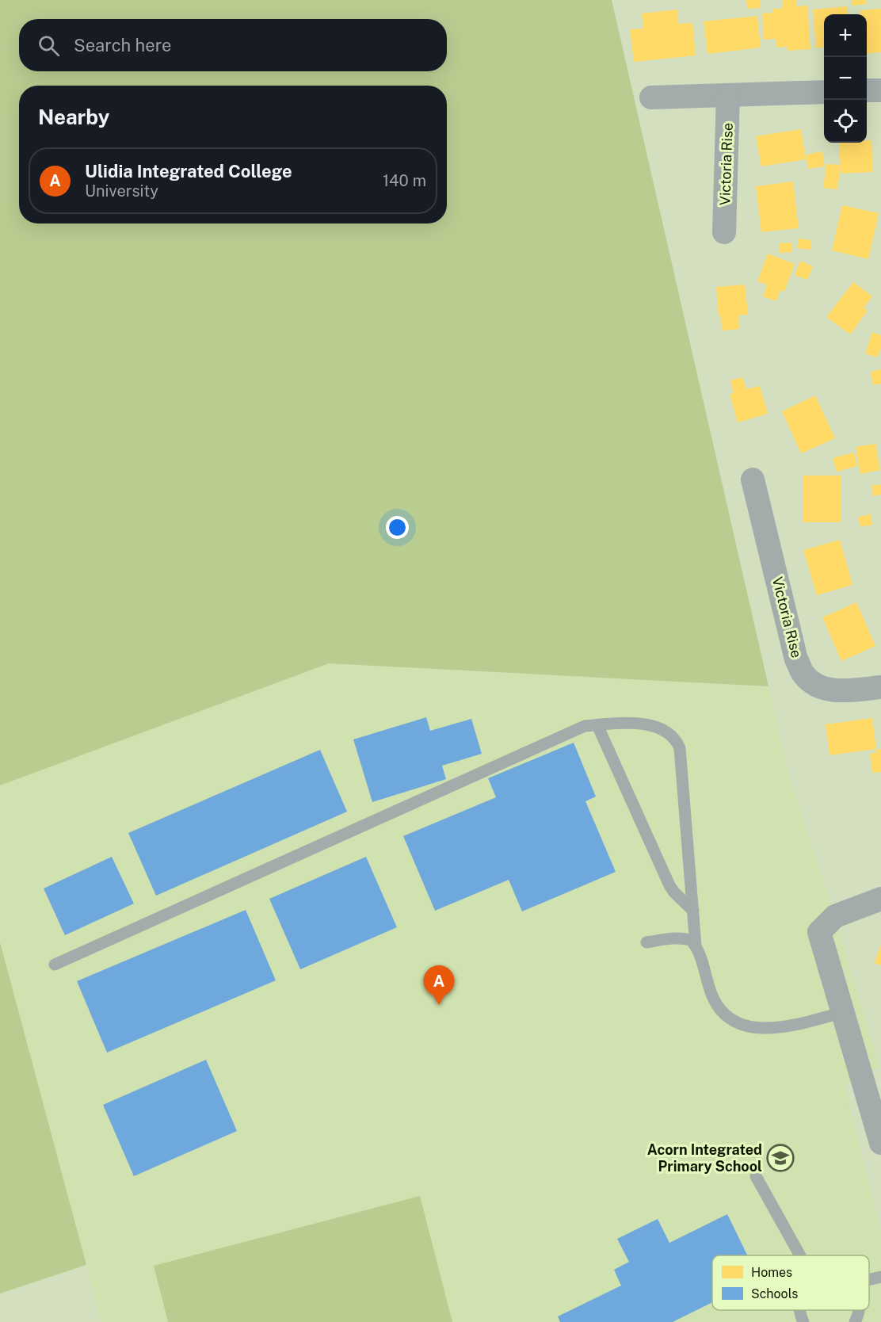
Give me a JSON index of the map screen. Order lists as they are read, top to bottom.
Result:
{
  "streets": {
    "street": ["Victoria Rise"]
  },
  "places": {
    "school or university": ["Acorn Integrated Primary School"]
  },
  "legend": ["Homes", "Schools"],
  "page": {
    "map_buttons": ["+", "−"],
    "search": "Search here",
    "heading": "Nearby",
    "list": [
      {
        "mark": "A",
        "name": "Ulidia Integrated College",
        "note": "University",
        "value": "140 m"
      }
    ],
    "pins": "A"
  }
}
